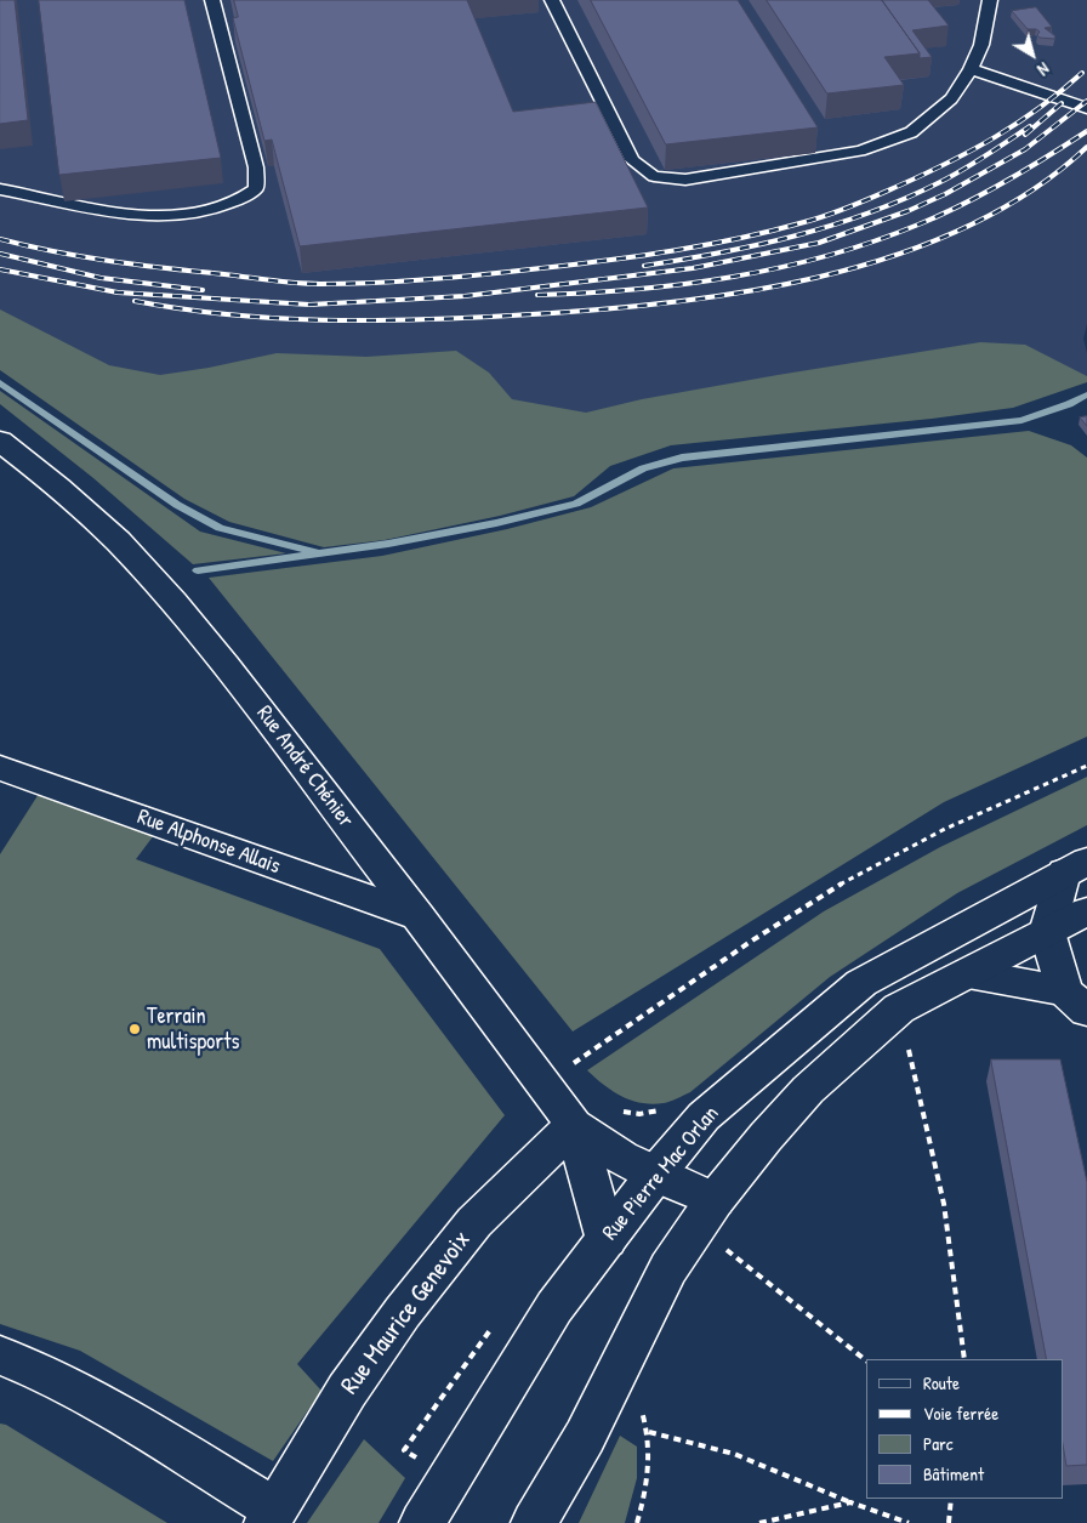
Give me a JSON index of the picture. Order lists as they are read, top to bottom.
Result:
{
  "streets": {
    "street": [
      "Rue André Chénier",
      "Rue Alphonse Allais",
      "Rue Pierre Mac Orlan",
      "Rue Maurice Genevoix"
    ]
  },
  "crossings": [
    ["Rue André Chénier", "Rue Alphonse Allais"],
    ["Rue André Chénier", "Rue Pierre Mac Orlan"],
    ["Rue André Chénier", "Rue Maurice Genevoix"]
  ],
  "places": ["Terrain multisports"],
  "legend": [
    "Route",
    "Voie ferrée",
    "Parc",
    "Bâtiment"
  ],
  "north": "bottom right"
}
